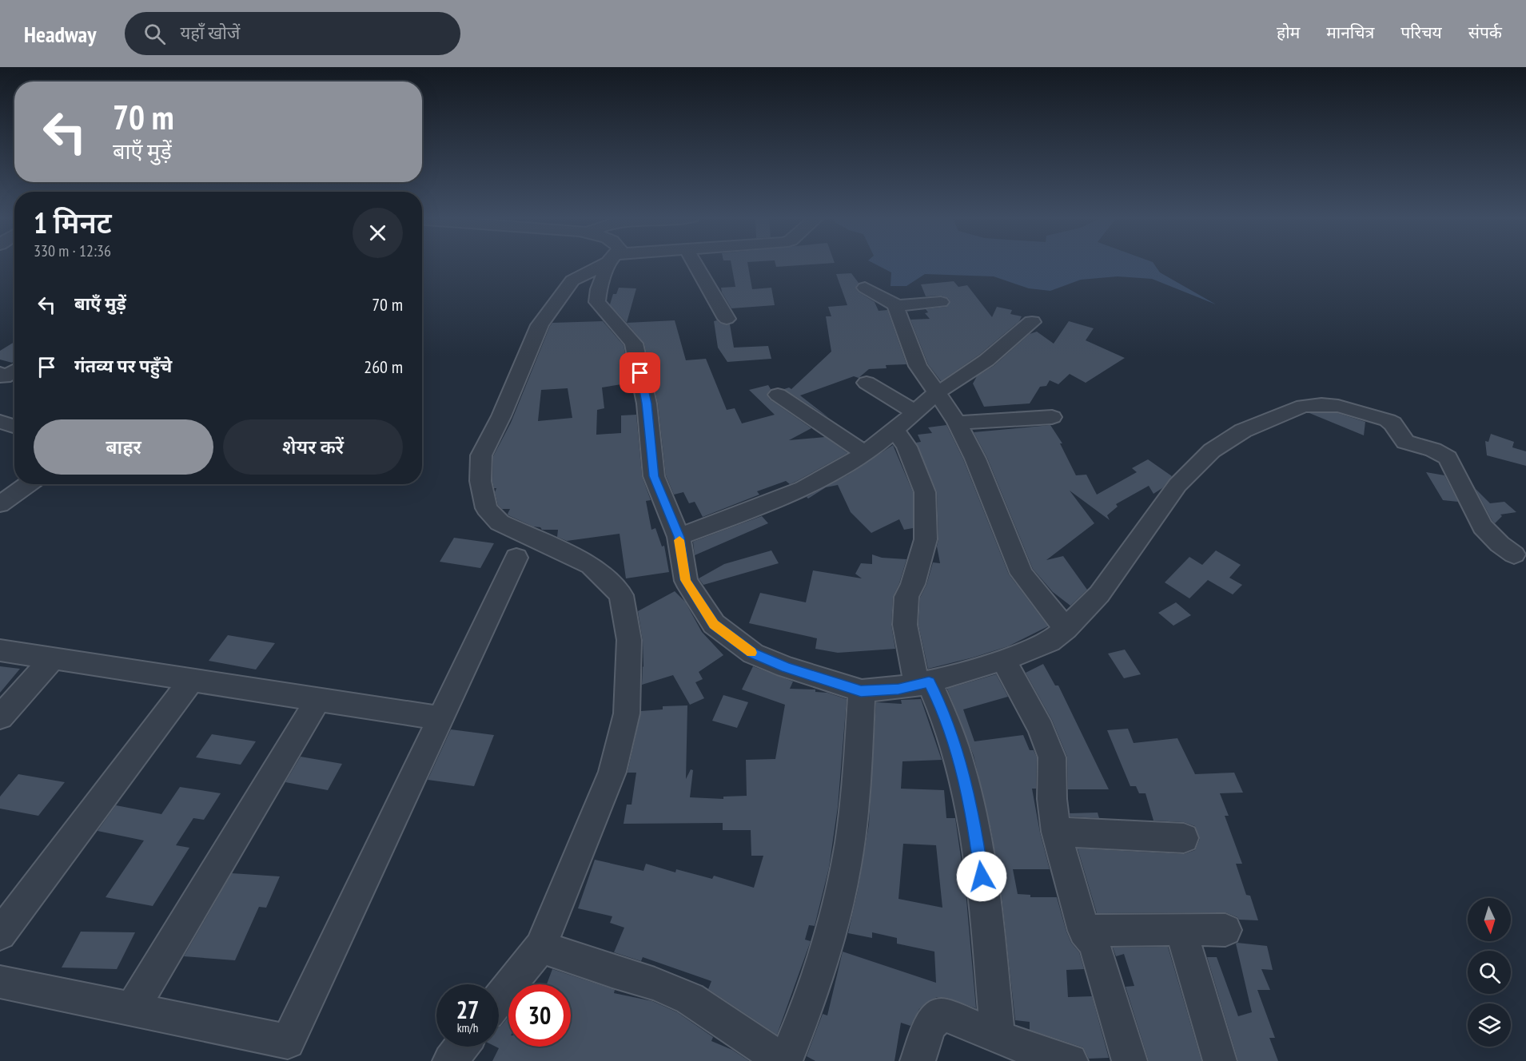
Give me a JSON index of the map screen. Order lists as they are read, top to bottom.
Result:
{
  "north": "bottom",
  "page": {
    "header": "Headway",
    "search": "यहाँ खोजें",
    "nav": [
      "होम",
      "मानचित्र",
      "परिचय",
      "संपर्क"
    ],
    "turn": ["70 m", "बाएँ मुड़ें"],
    "heading": ["1 मिनट", "330 m · 12:36"],
    "list": [
      {
        "name": "बाएँ मुड़ें",
        "value": "70 m"
      },
      {
        "name": "गंतव्य पर पहुँचे",
        "value": "260 m"
      }
    ],
    "buttons": ["बाहर", "शेयर करें"],
    "speed": "27 km/h",
    "limit": "30"
  }
}
